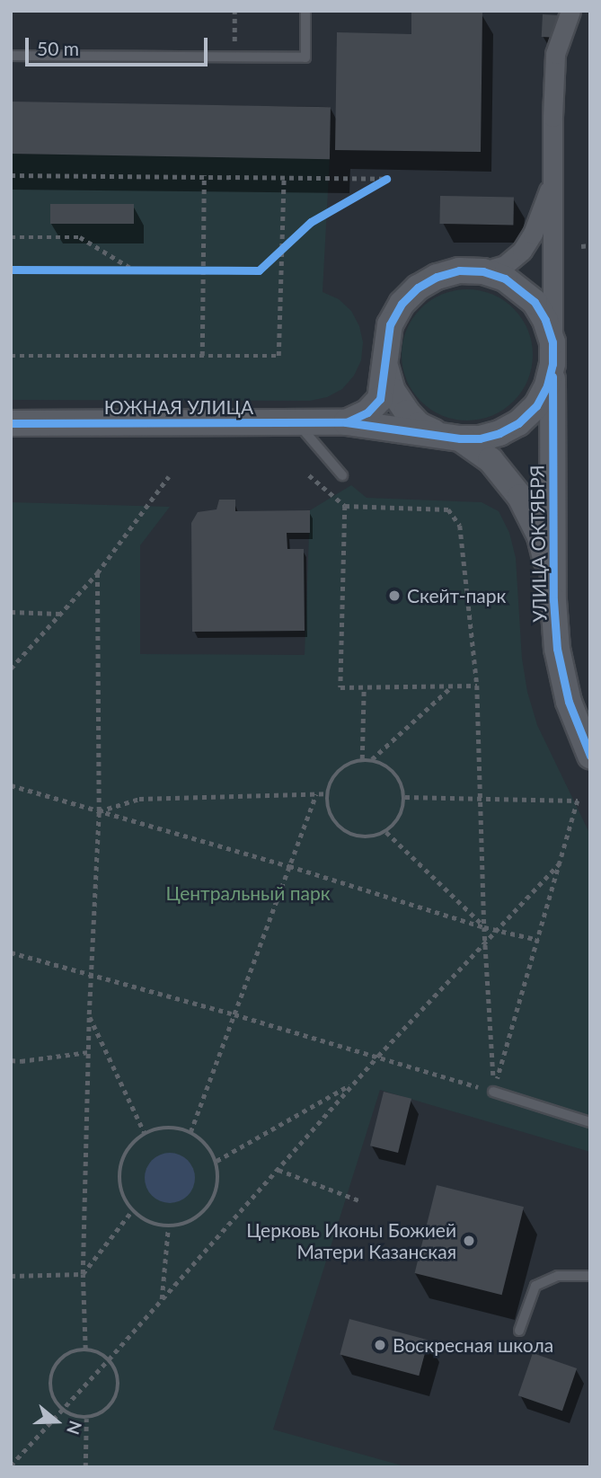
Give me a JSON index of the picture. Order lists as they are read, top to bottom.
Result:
{
  "streets": {
    "street": ["ЮЖНАЯ УЛИЦА", "УЛИЦА ОКТЯБРЯ"]
  },
  "crossings": [
    ["ЮЖНАЯ УЛИЦА", "УЛИЦА ОКТЯБРЯ"]
  ],
  "parks": ["Центральный парк"],
  "places": ["Скейт-парк", "Церковь Иконы Божией Матери Казанская", "Воскресная школа"],
  "scale_bar": "50 m",
  "north": "right"
}
